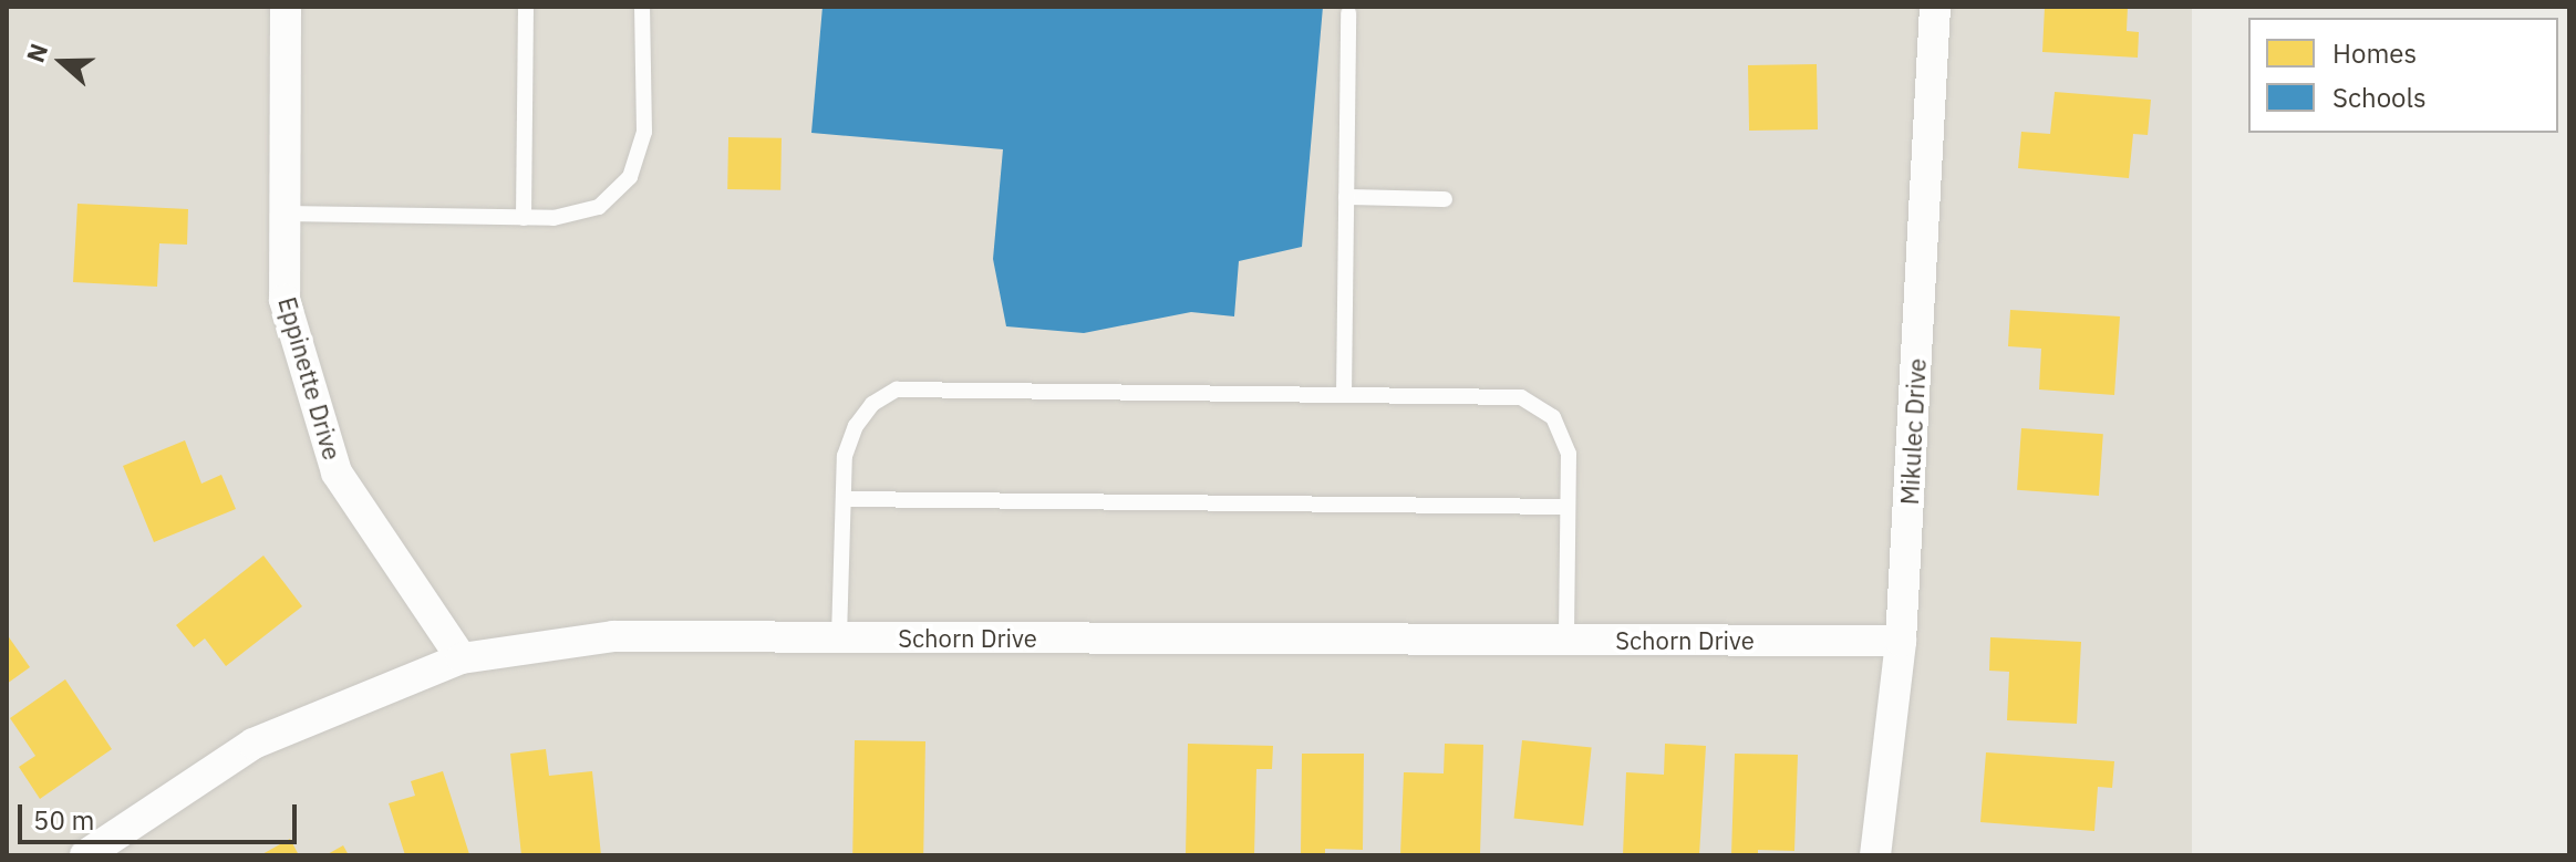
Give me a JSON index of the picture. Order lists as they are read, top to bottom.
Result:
{
  "streets": {
    "street": ["Eppinette Drive", "Mikulec Drive", "Schorn Drive"]
  },
  "crossings": [
    ["Eppinette Drive", "Schorn Drive"],
    ["Mikulec Drive", "Schorn Drive"]
  ],
  "legend": ["Homes", "Schools"],
  "scale_bar": "50 m",
  "north": "left"
}
